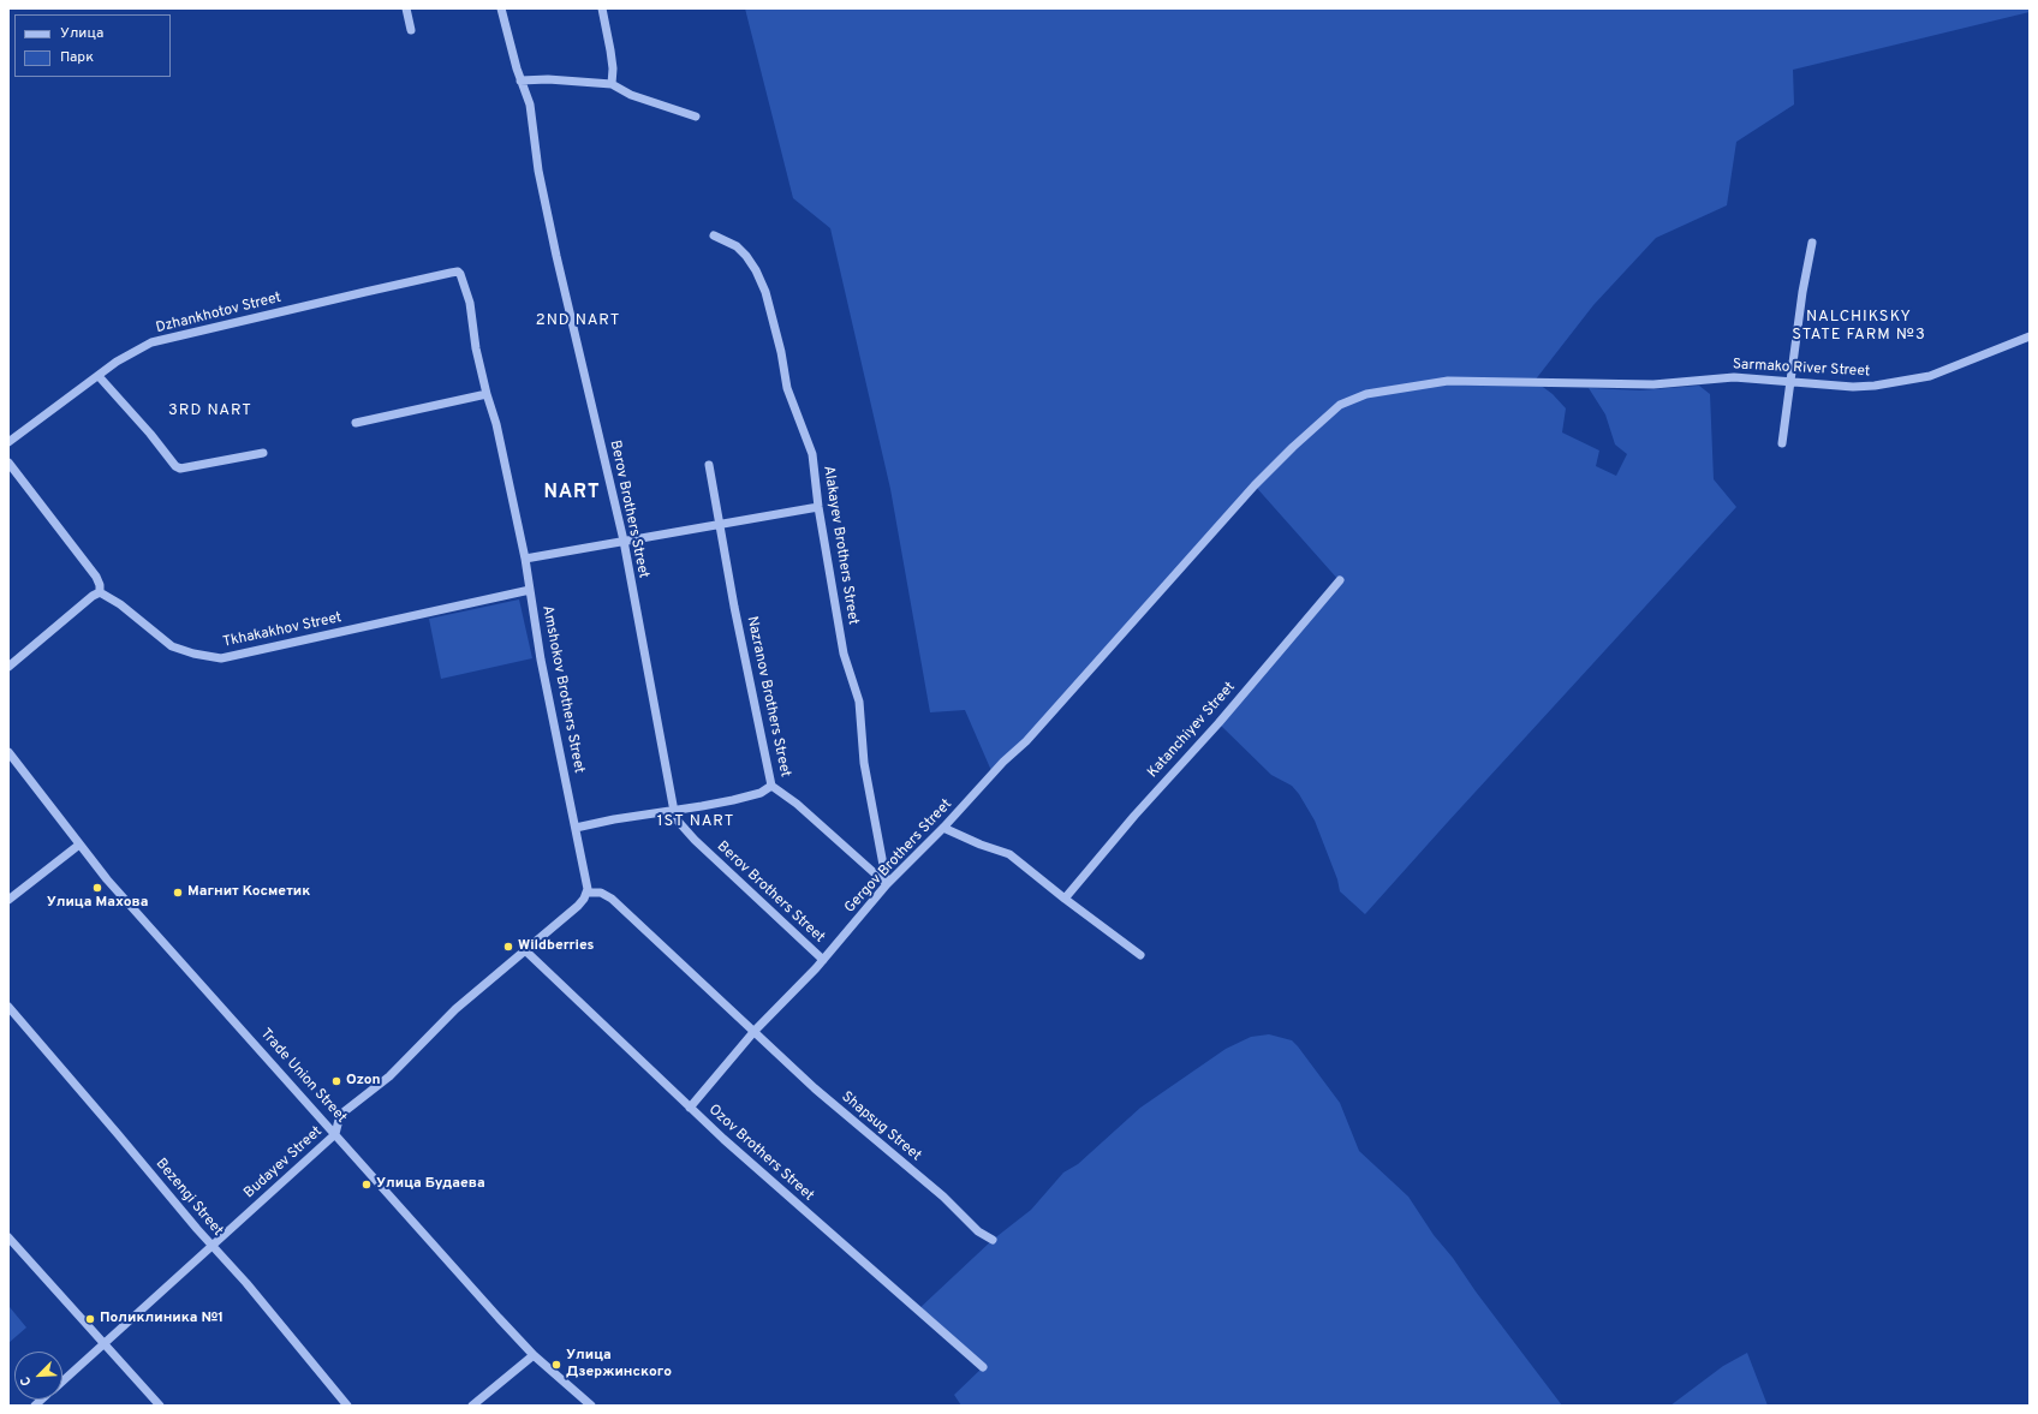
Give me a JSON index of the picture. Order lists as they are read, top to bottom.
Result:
{
  "streets": {
    "street": [
      "Dzhankhotov Street",
      "Sarmako River Street",
      "Berov Brothers Street",
      "Alakayev Brothers Street",
      "Tkhakakhov Street",
      "Amshokov Brothers Street",
      "Nazranov Brothers Street",
      "Katanchiyev Street",
      "Gergov Brothers Street",
      "Trade Union Street",
      "Shapsug Street",
      "Ozov Brothers Street",
      "Budayev Street",
      "Bezengi Street"
    ]
  },
  "crossings": [
    ["Dzhankhotov Street", "Amshokov Brothers Street"],
    ["Sarmako River Street", "Gergov Brothers Street"],
    ["Berov Brothers Street", "Gergov Brothers Street"],
    ["Alakayev Brothers Street", "Nazranov Brothers Street"],
    ["Alakayev Brothers Street", "Gergov Brothers Street"],
    ["Tkhakakhov Street", "Amshokov Brothers Street"],
    ["Amshokov Brothers Street", "Budayev Street"],
    ["Nazranov Brothers Street", "Gergov Brothers Street"],
    ["Gergov Brothers Street", "Shapsug Street"],
    ["Gergov Brothers Street", "Ozov Brothers Street"],
    ["Trade Union Street", "Budayev Street"],
    ["Ozov Brothers Street", "Budayev Street"],
    ["Budayev Street", "Bezengi Street"]
  ],
  "districts": [
    "NALCHIKSKY STATE FARM №3",
    "2ND NART",
    "3RD NART",
    "NART",
    "1ST NART"
  ],
  "places": [
    "Улица Махова",
    "Магнит Косметик",
    "Wildberries",
    "Ozon",
    "Улица Будаева",
    "Поликлиника №1",
    "Улица Дзержинского"
  ],
  "legend": ["Улица", "Парк"],
  "north": "bottom left"
}
